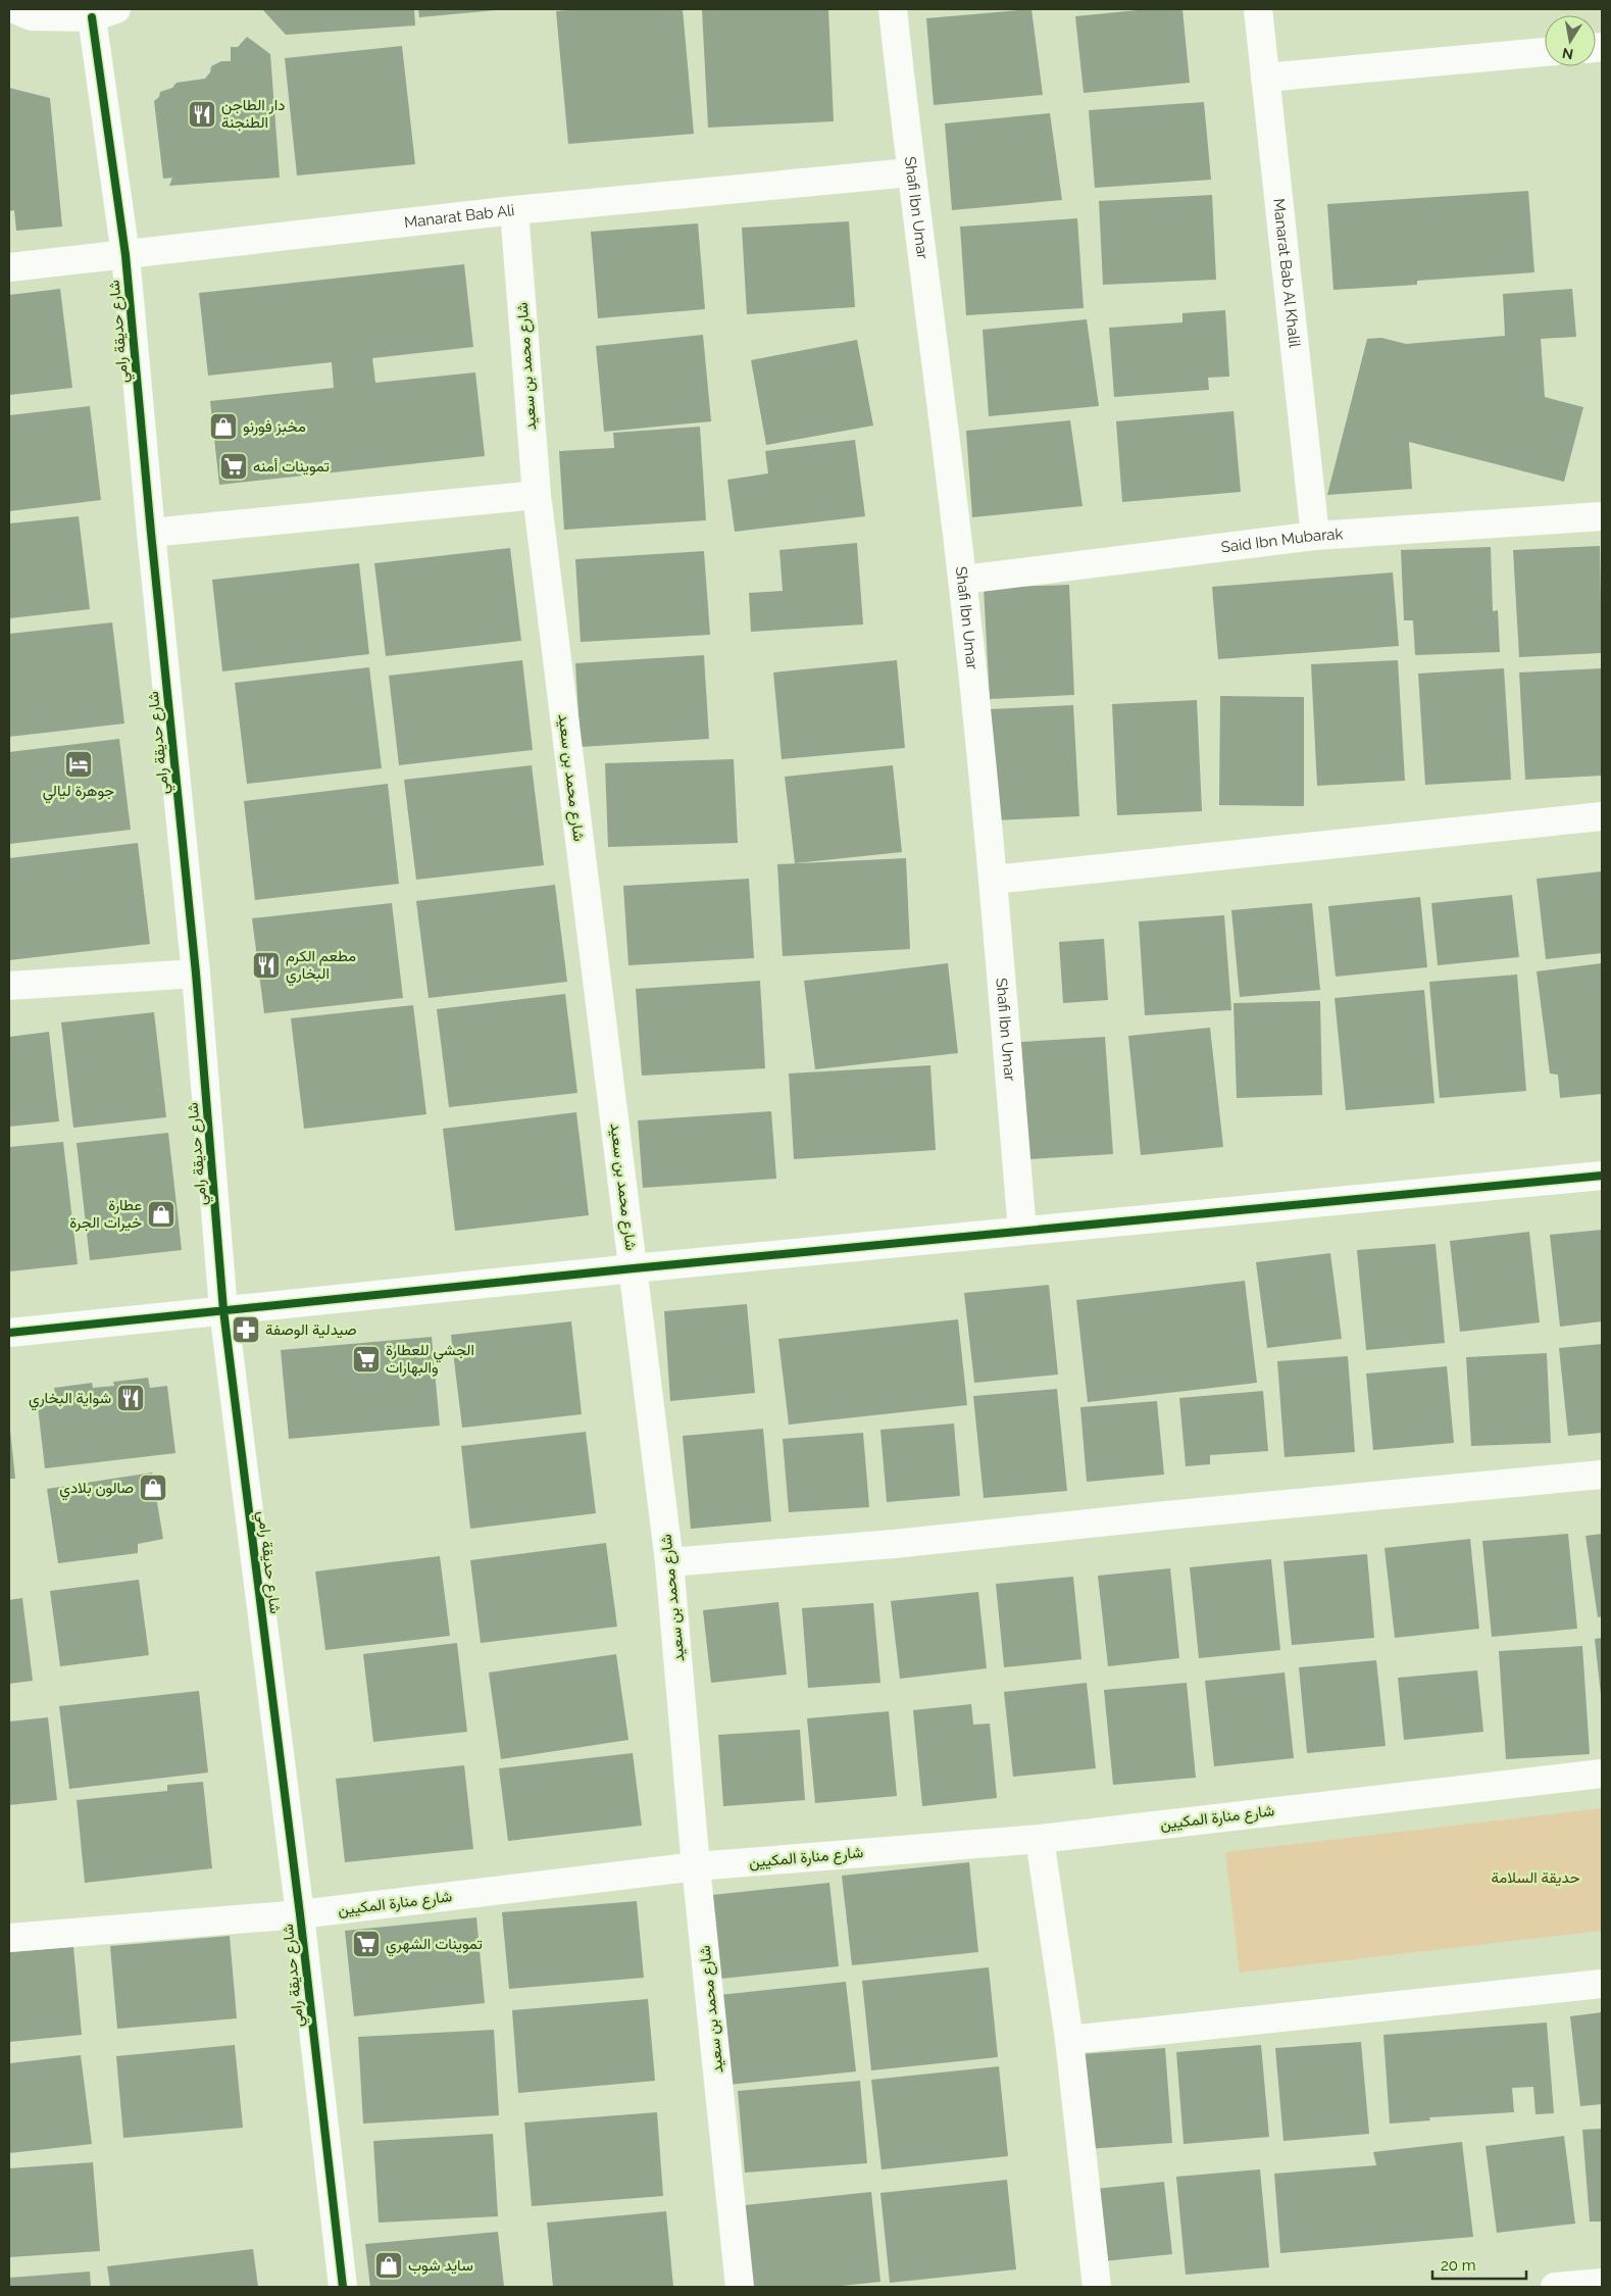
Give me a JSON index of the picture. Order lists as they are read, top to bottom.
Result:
{
  "streets": {
    "street": [
      "Shafi Ibn Umar",
      "Manarat Bab Ali",
      "Manarat Bab Al Khalil",
      "شارع حديقة رامي",
      "شارع محمد بن سعيد",
      "Said Ibn Mubarak",
      "شارع منارة المكيين"
    ]
  },
  "crossings": [
    ["Shafi Ibn Umar", "Manarat Bab Ali"],
    ["Shafi Ibn Umar", "Said Ibn Mubarak"],
    ["Manarat Bab Ali", "شارع حديقة رامي"],
    ["Manarat Bab Ali", "شارع محمد بن سعيد"],
    ["Manarat Bab Al Khalil", "Said Ibn Mubarak"],
    ["شارع حديقة رامي", "شارع منارة المكيين"],
    ["شارع محمد بن سعيد", "شارع منارة المكيين"]
  ],
  "parks": ["حديقة السلامة"],
  "places": {
    "restaurant": ["دار الطاجن الطنجنة", "مطعم الكرم البخاري", "شواية البخاري"],
    "shop": [
      "مخبز فورنو",
      "عطارة خيرات الجرة",
      "صالون بلادي",
      "سايد شوب"
    ],
    "supermarket": ["تموينات أمنه", "الجشي للعطارة والبهارات", "تموينات الشهري"],
    "hotel": ["جوهرة ليالي"],
    "pharmacy": ["صيدلية الوصفة"]
  },
  "scale_bar": "20 m",
  "north": "bottom"
}
